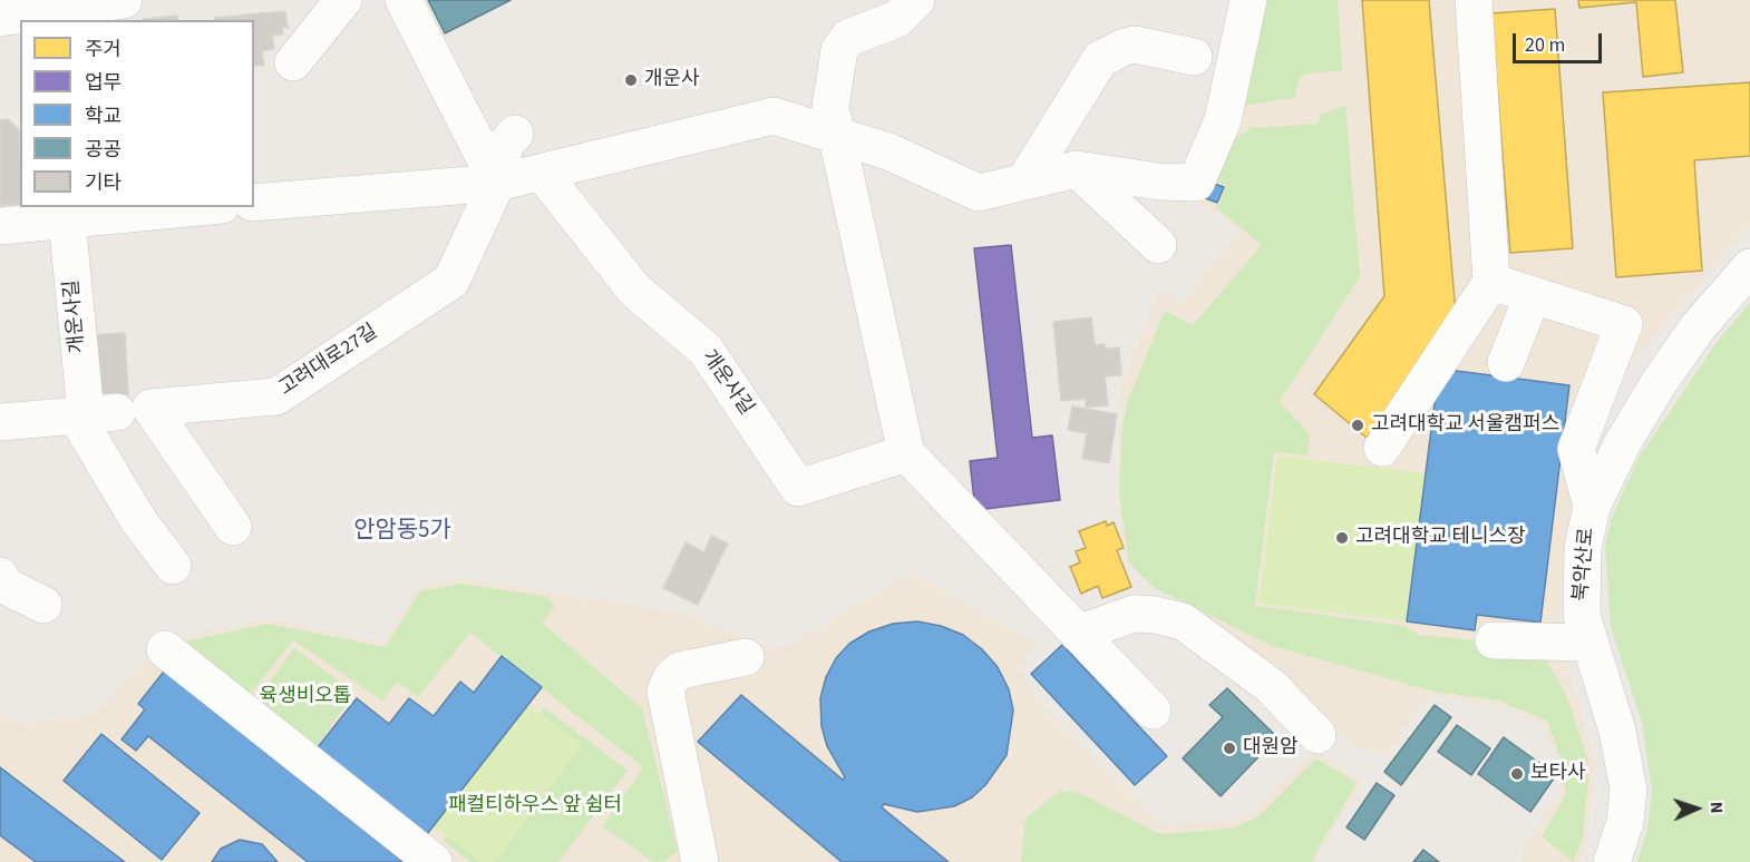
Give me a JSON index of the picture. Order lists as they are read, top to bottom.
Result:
{
  "streets": {
    "street": ["개운사길", "고려대로27길", "북악산로"]
  },
  "districts": ["안암동5가"],
  "parks": ["육생비오톱", "패컬티하우스 앞 쉼터"],
  "places": [
    "개운사",
    "고려대학교 서울캠퍼스",
    "고려대학교 테니스장",
    "대원암",
    "보타사"
  ],
  "legend": [
    "주거",
    "업무",
    "학교",
    "공공",
    "기타"
  ],
  "scale_bar": "20 m",
  "north": "right"
}
